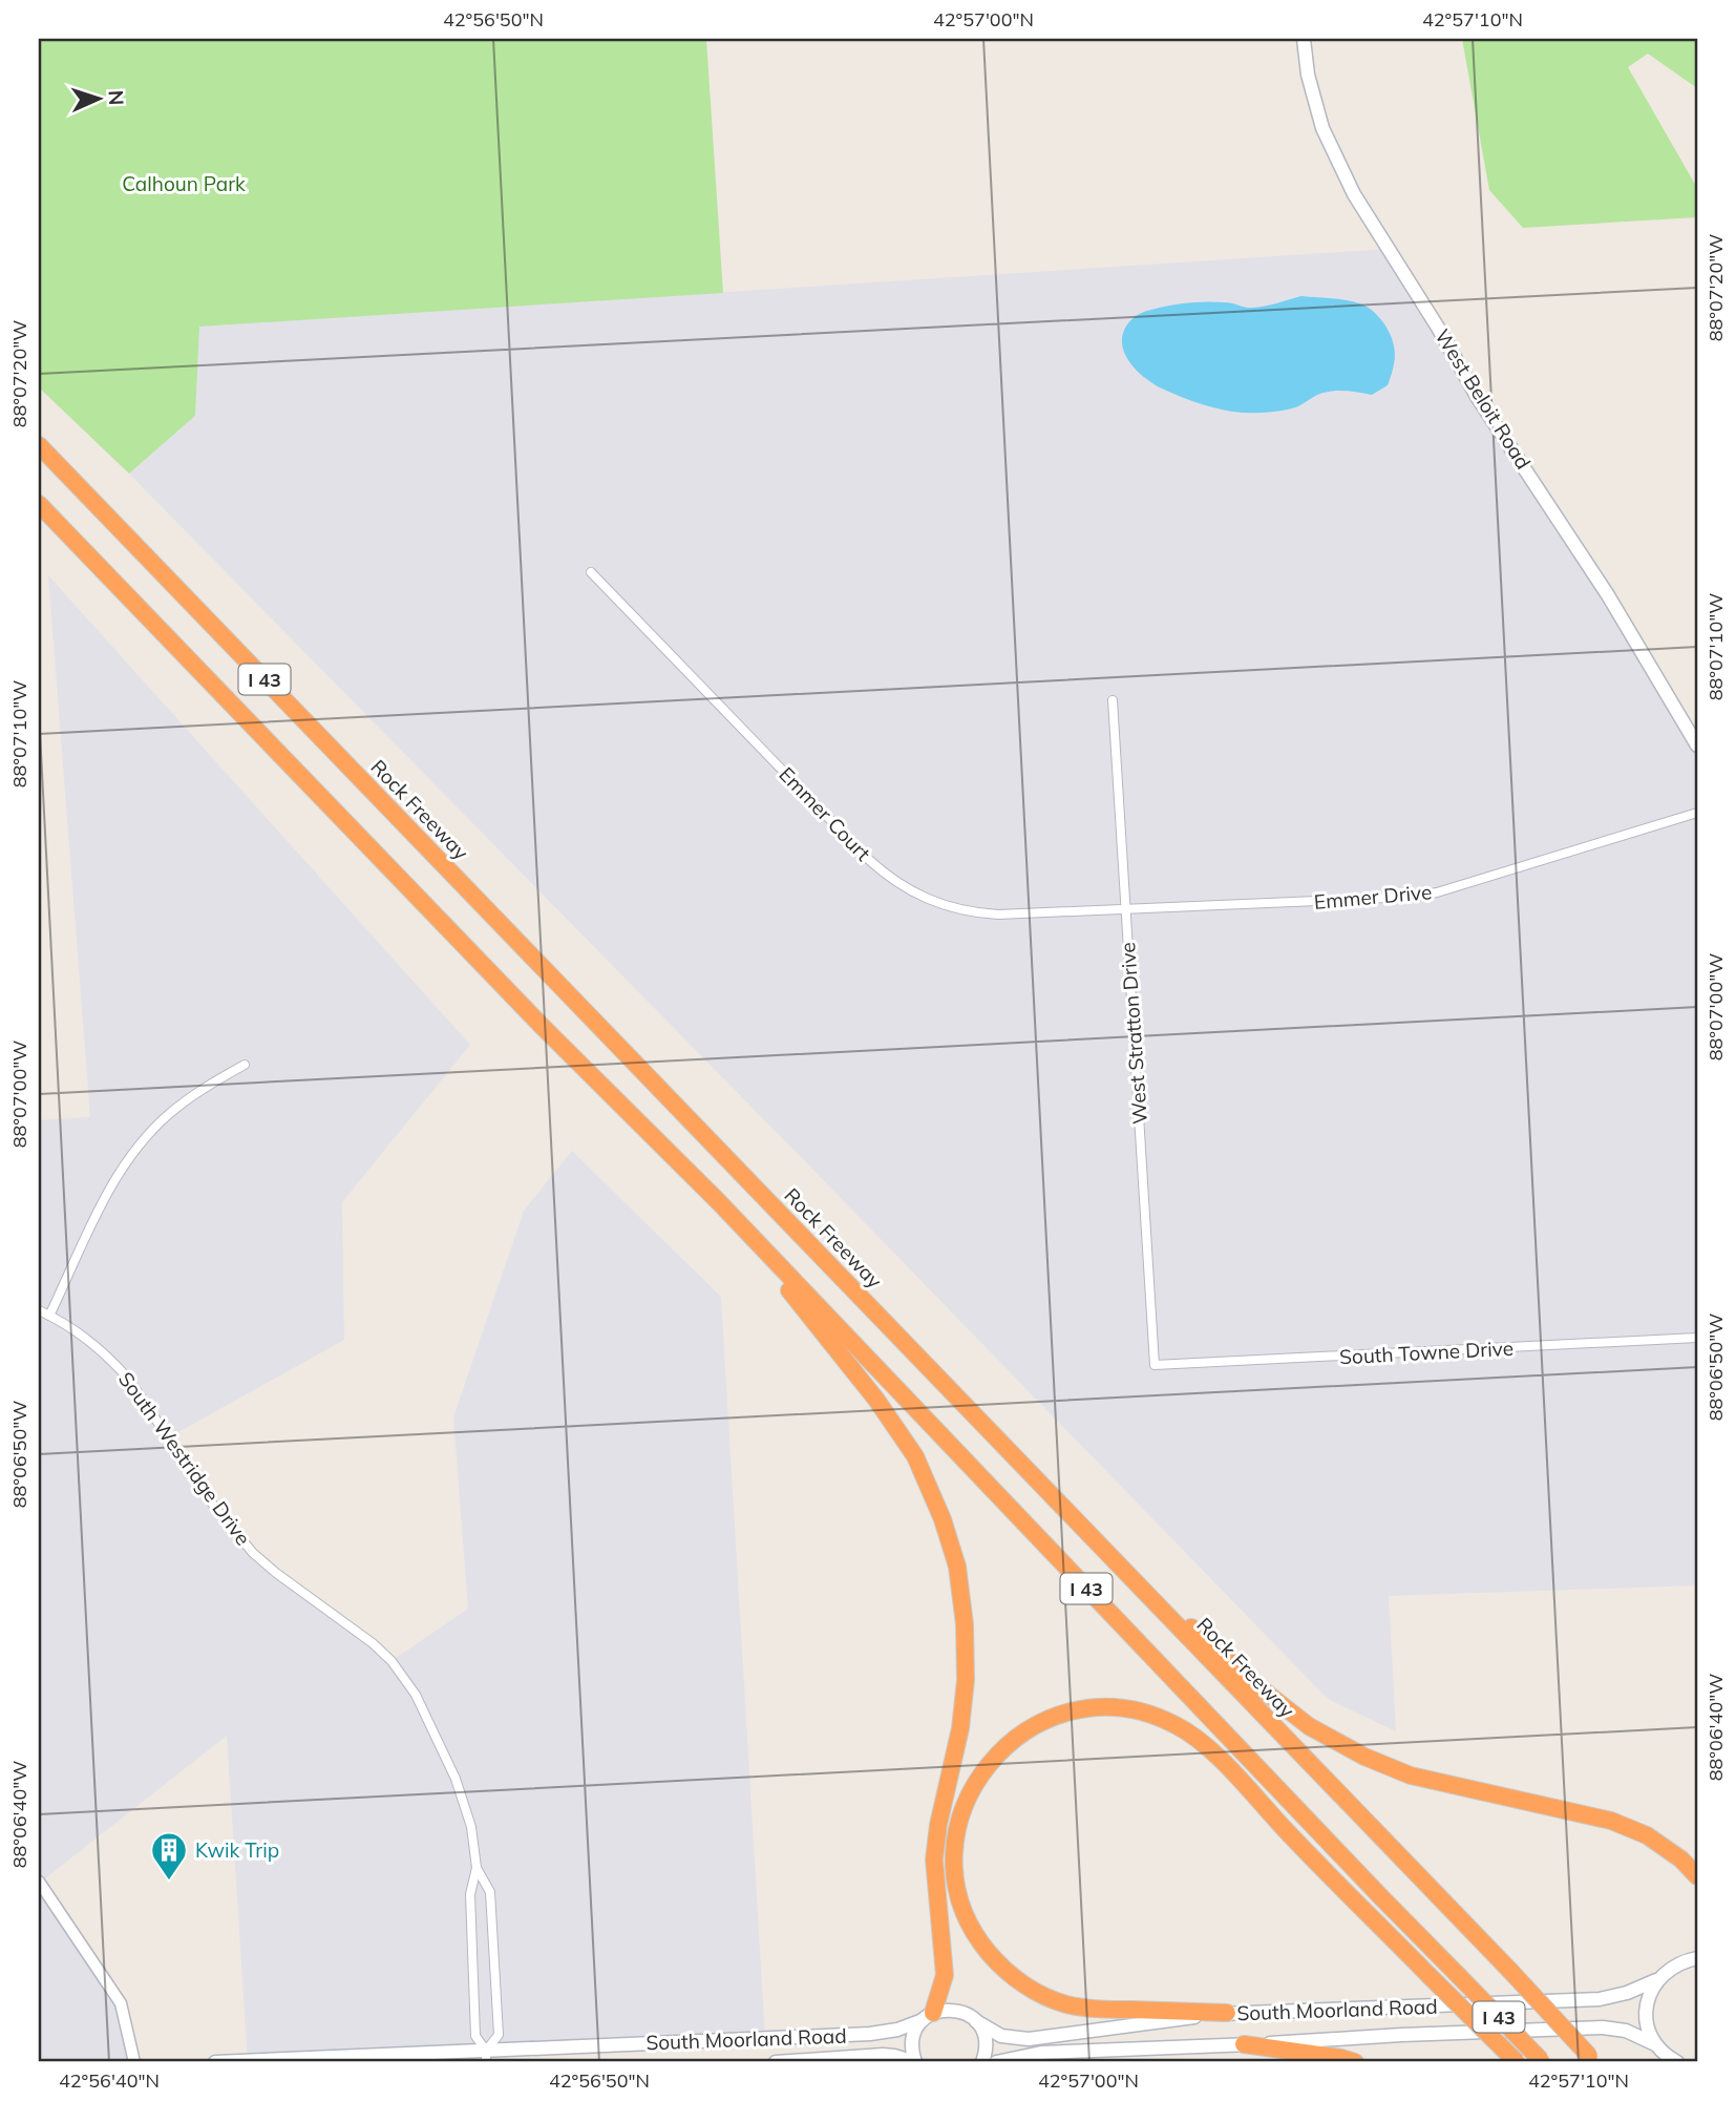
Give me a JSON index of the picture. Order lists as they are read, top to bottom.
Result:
{
  "streets": {
    "highway": ["I 43", "Rock Freeway"],
    "main road": ["West Beloit Road", "South Moorland Road"],
    "street": [
      "Emmer Court",
      "Emmer Drive",
      "West Stratton Drive",
      "South Towne Drive",
      "South Westridge Drive"
    ]
  },
  "crossings": [
    ["Emmer Court", "Emmer Drive"],
    ["Emmer Court", "West Stratton Drive"],
    ["Emmer Drive", "West Stratton Drive"],
    ["West Stratton Drive", "South Towne Drive"],
    ["South Westridge Drive", "South Moorland Road"]
  ],
  "parks": ["Calhoun Park"],
  "places": {
    "building": ["Kwik Trip"]
  },
  "north": "right",
  "coordinates": [
    "42°56'50\"N",
    "42°57'00\"N",
    "42°57'10\"N",
    "88°07'20\"W",
    "88°07'10\"W",
    "88°07'00\"W",
    "88°06'50\"W",
    "88°06'40\"W",
    "42°56'40\"N"
  ]
}
